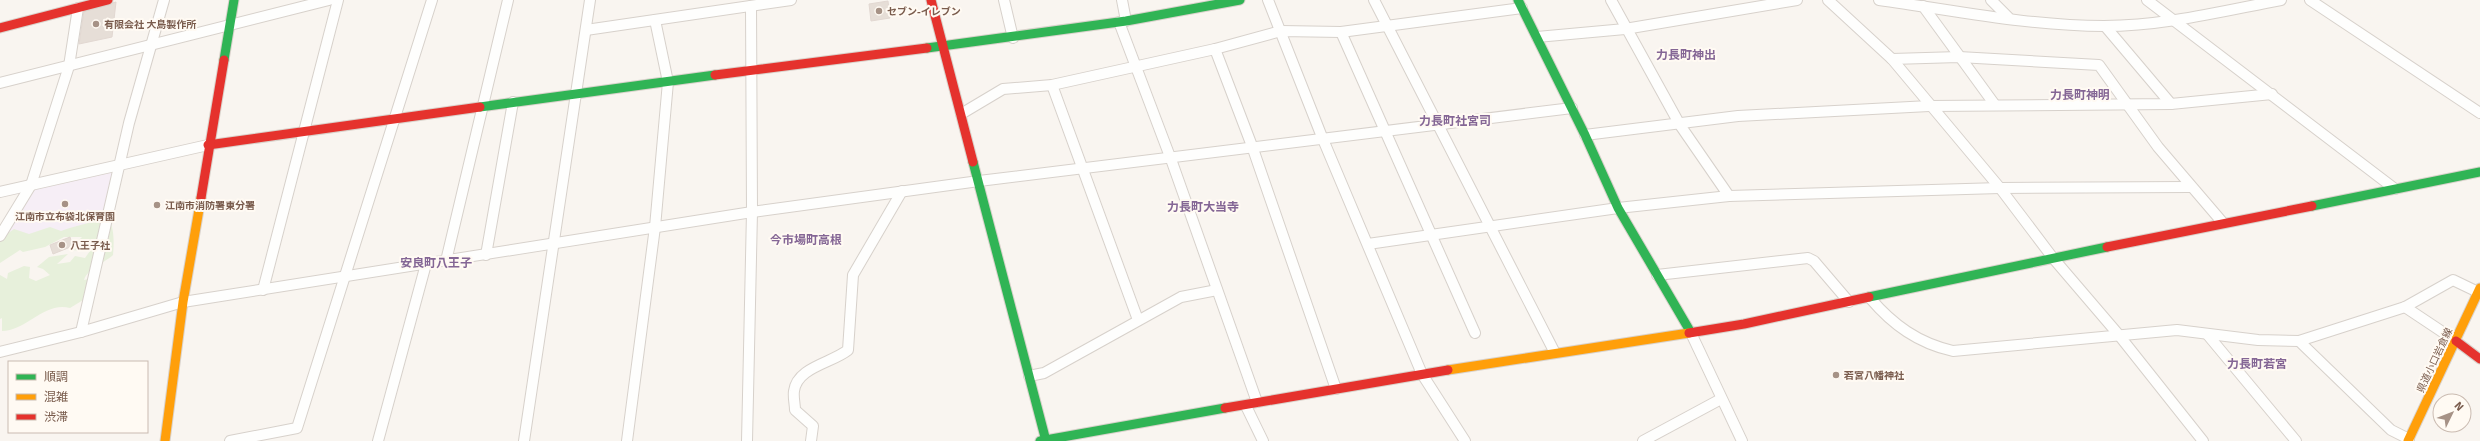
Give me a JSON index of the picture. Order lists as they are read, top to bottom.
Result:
{
  "streets": {
    "street": ["県道小口岩倉線"]
  },
  "districts": [
    "力長町神出",
    "力長町神明",
    "力長町社宮司",
    "力長町大当寺",
    "今市場町高根",
    "安良町八王子",
    "力長町若宮"
  ],
  "places": [
    "セブン-イレブン",
    "有限会社 大島製作所",
    "江南市立布袋北保育園",
    "江南市消防署東分署",
    "八王子社",
    "若宮八幡神社"
  ],
  "legend": ["順調", "混雑", "渋滞"],
  "north": "top right"
}
